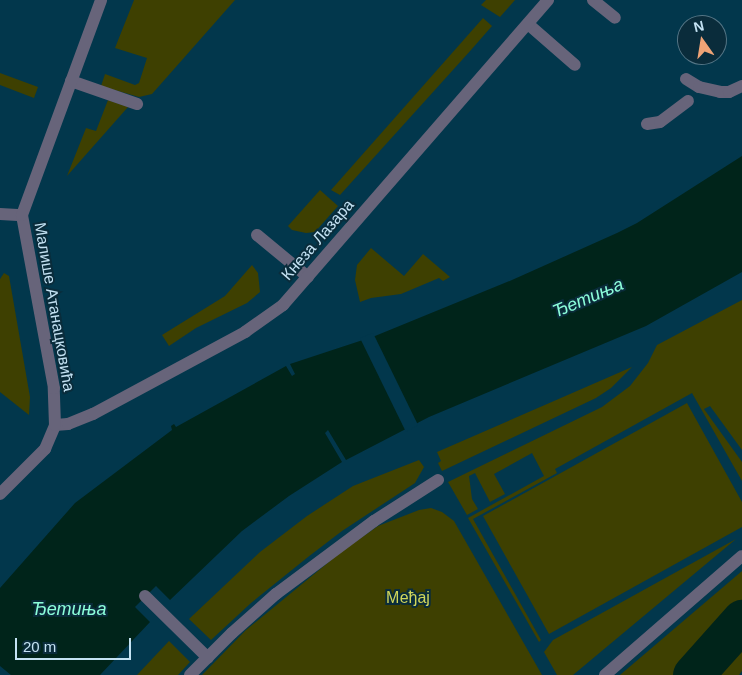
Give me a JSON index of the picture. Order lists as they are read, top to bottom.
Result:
{
  "streets": {
    "street": ["Кнеза Лазара", "Малише Атанацковића"]
  },
  "crossings": [
    ["Кнеза Лазара", "Малише Атанацковића"]
  ],
  "water": ["Ђетиња"],
  "parks": ["Међај"],
  "scale_bar": "20 m",
  "north": "top"
}
